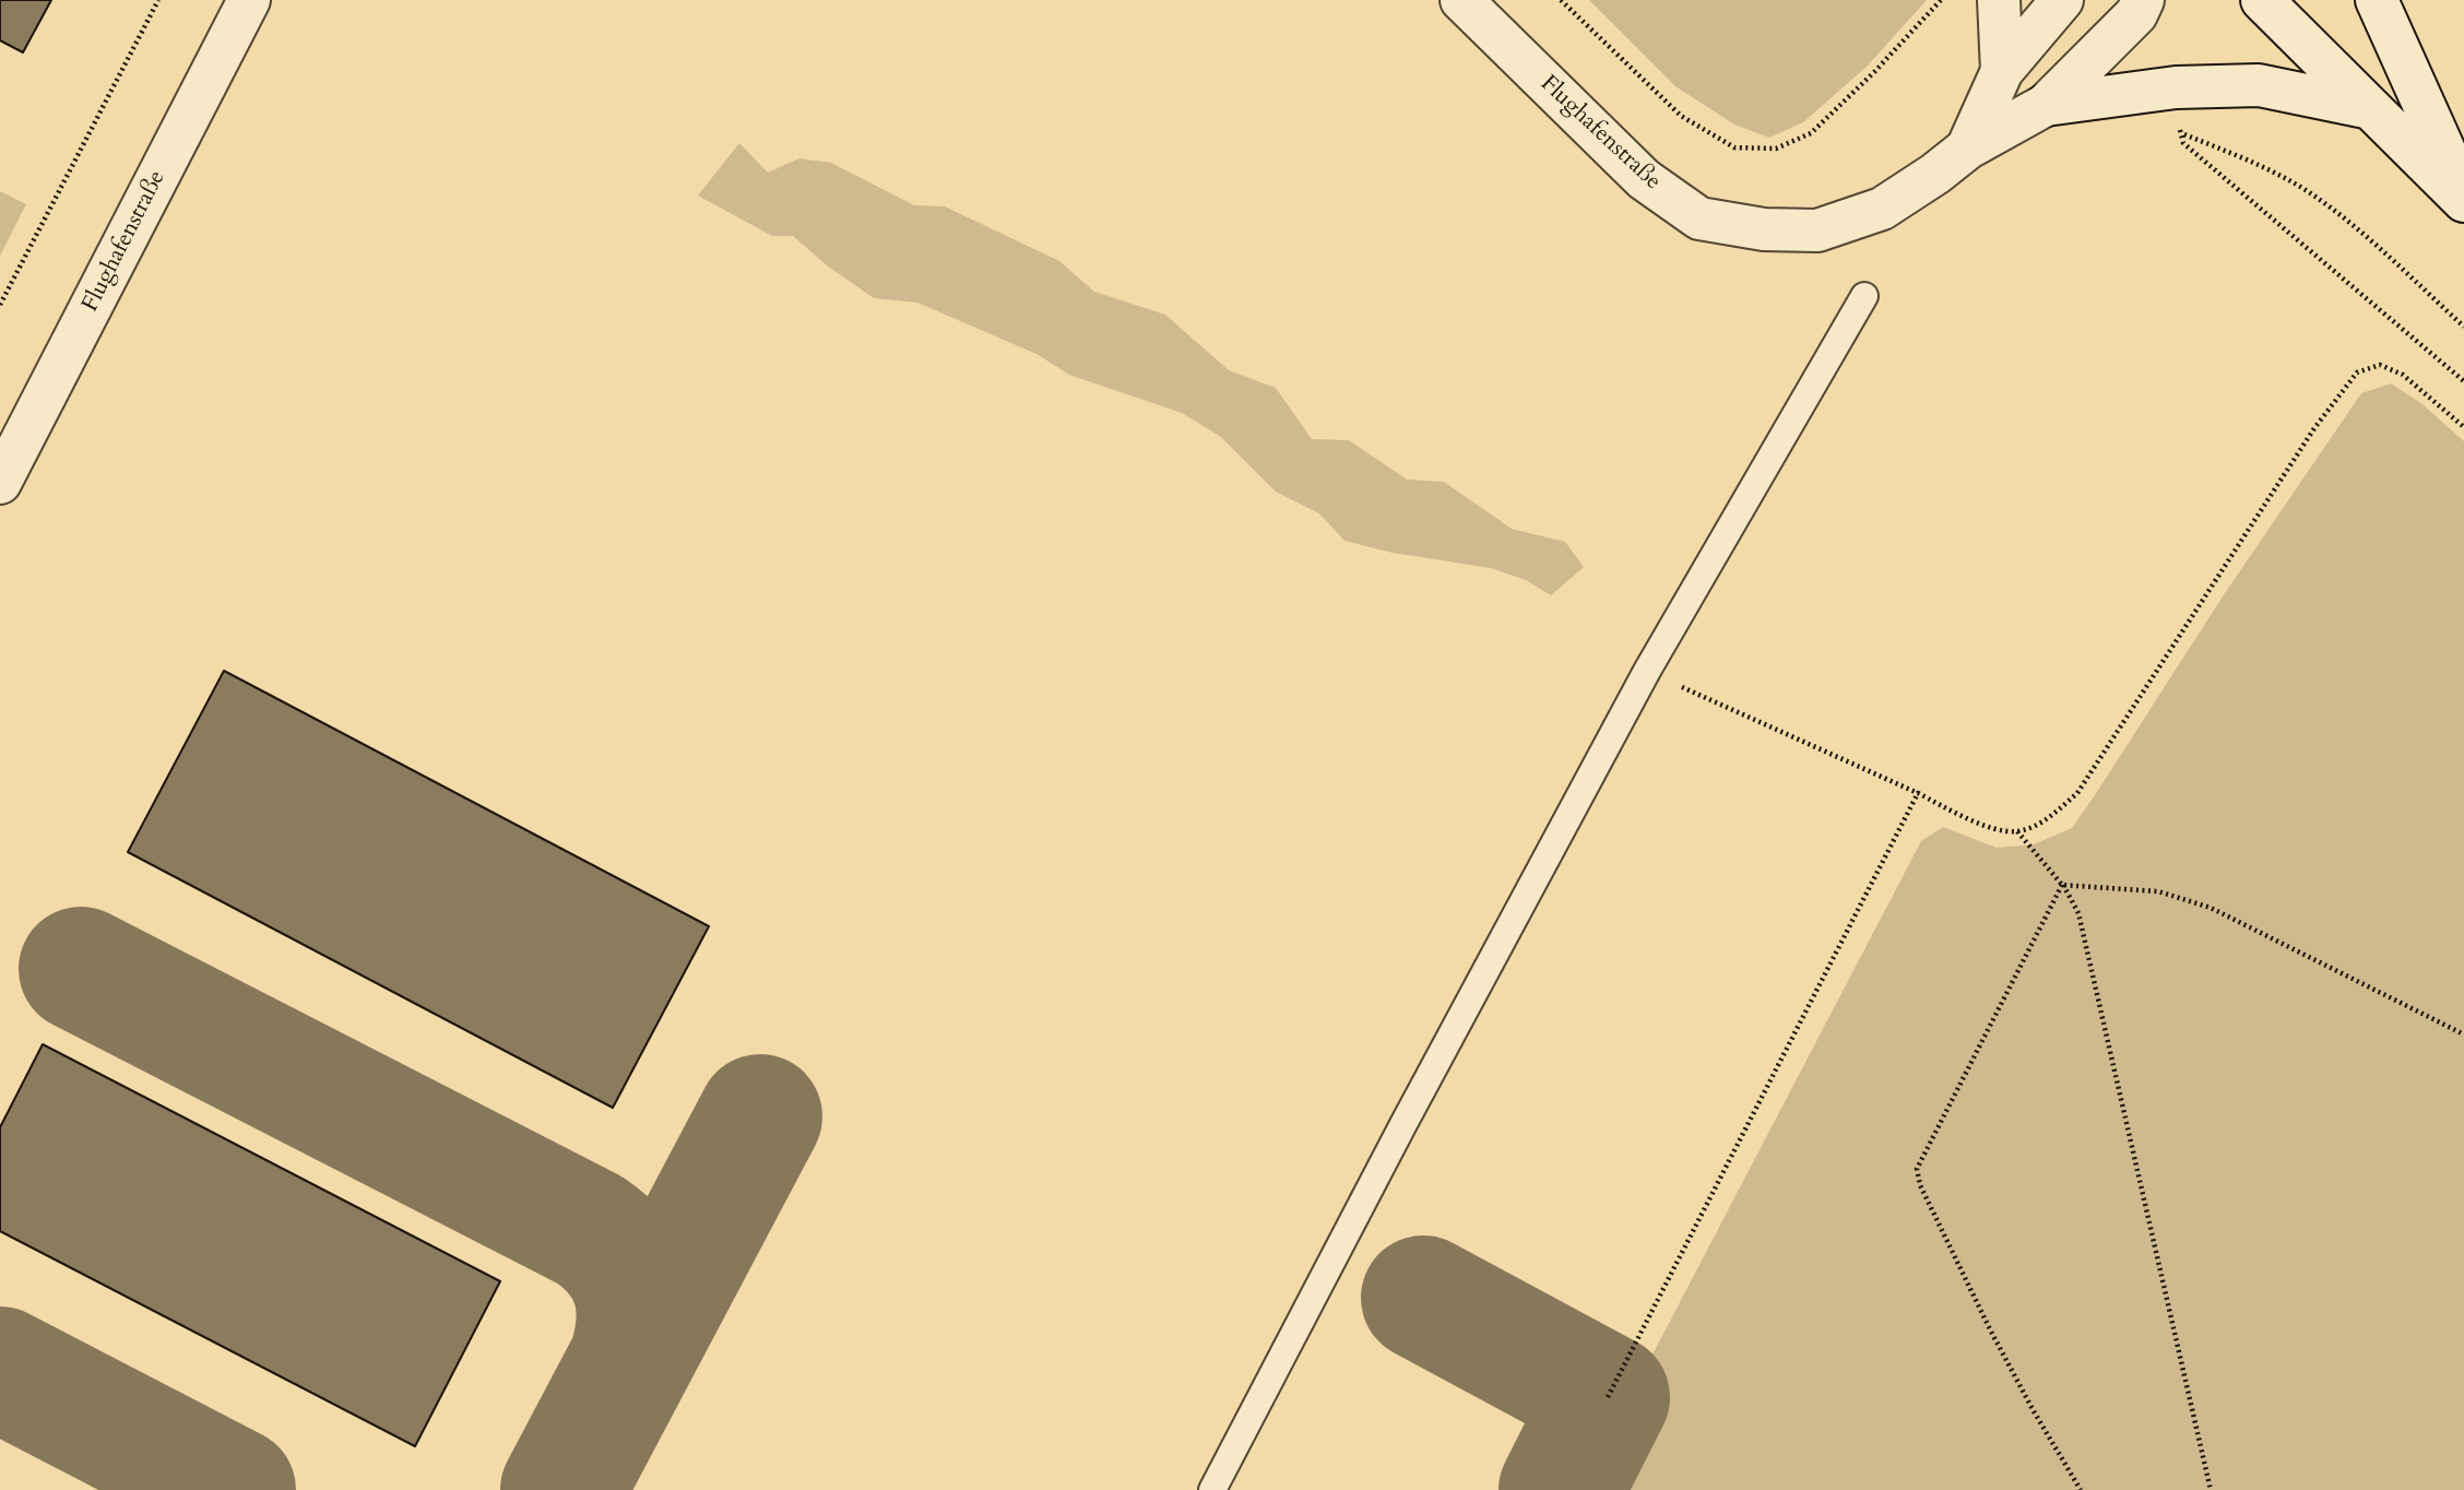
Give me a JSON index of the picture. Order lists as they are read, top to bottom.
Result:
{
  "streets": {
    "street": ["Flughafenstraße"]
  }
}
